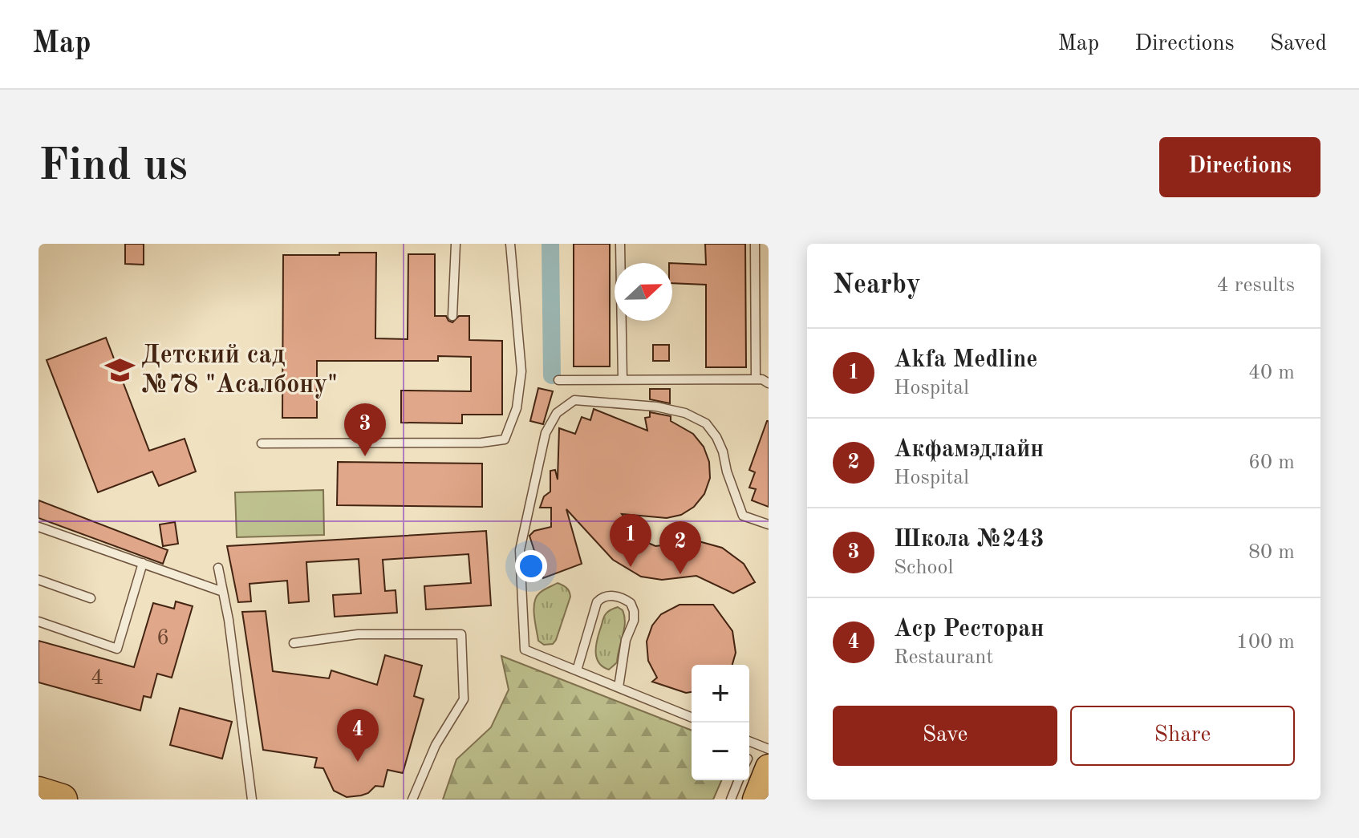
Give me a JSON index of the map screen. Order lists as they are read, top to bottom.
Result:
{
  "places": {
    "school or university": ["Детский сад №78 \"Асалбону\""]
  },
  "house_numbers": ["6", "4"],
  "north": "right",
  "page": {
    "header": "Map",
    "nav": ["Map", "Directions", "Saved"],
    "buttons": [
      "Directions",
      ["Save", "Share"]
    ],
    "title": "Find us",
    "heading": ["Nearby", "4 results"],
    "list": [
      {
        "mark": "1",
        "name": "Akfa Medline",
        "note": "Hospital",
        "value": "40 m"
      },
      {
        "mark": "2",
        "name": "Акфамэдлайн",
        "note": "Hospital",
        "value": "60 m"
      },
      {
        "mark": "3",
        "name": "Школа №243",
        "note": "School",
        "value": "80 m"
      },
      {
        "mark": "4",
        "name": "Аср Ресторан",
        "note": "Restaurant",
        "value": "100 m"
      }
    ],
    "pins": [
      "3",
      "1",
      "2",
      "4"
    ],
    "map_buttons": ["+", "−"]
  }
}
